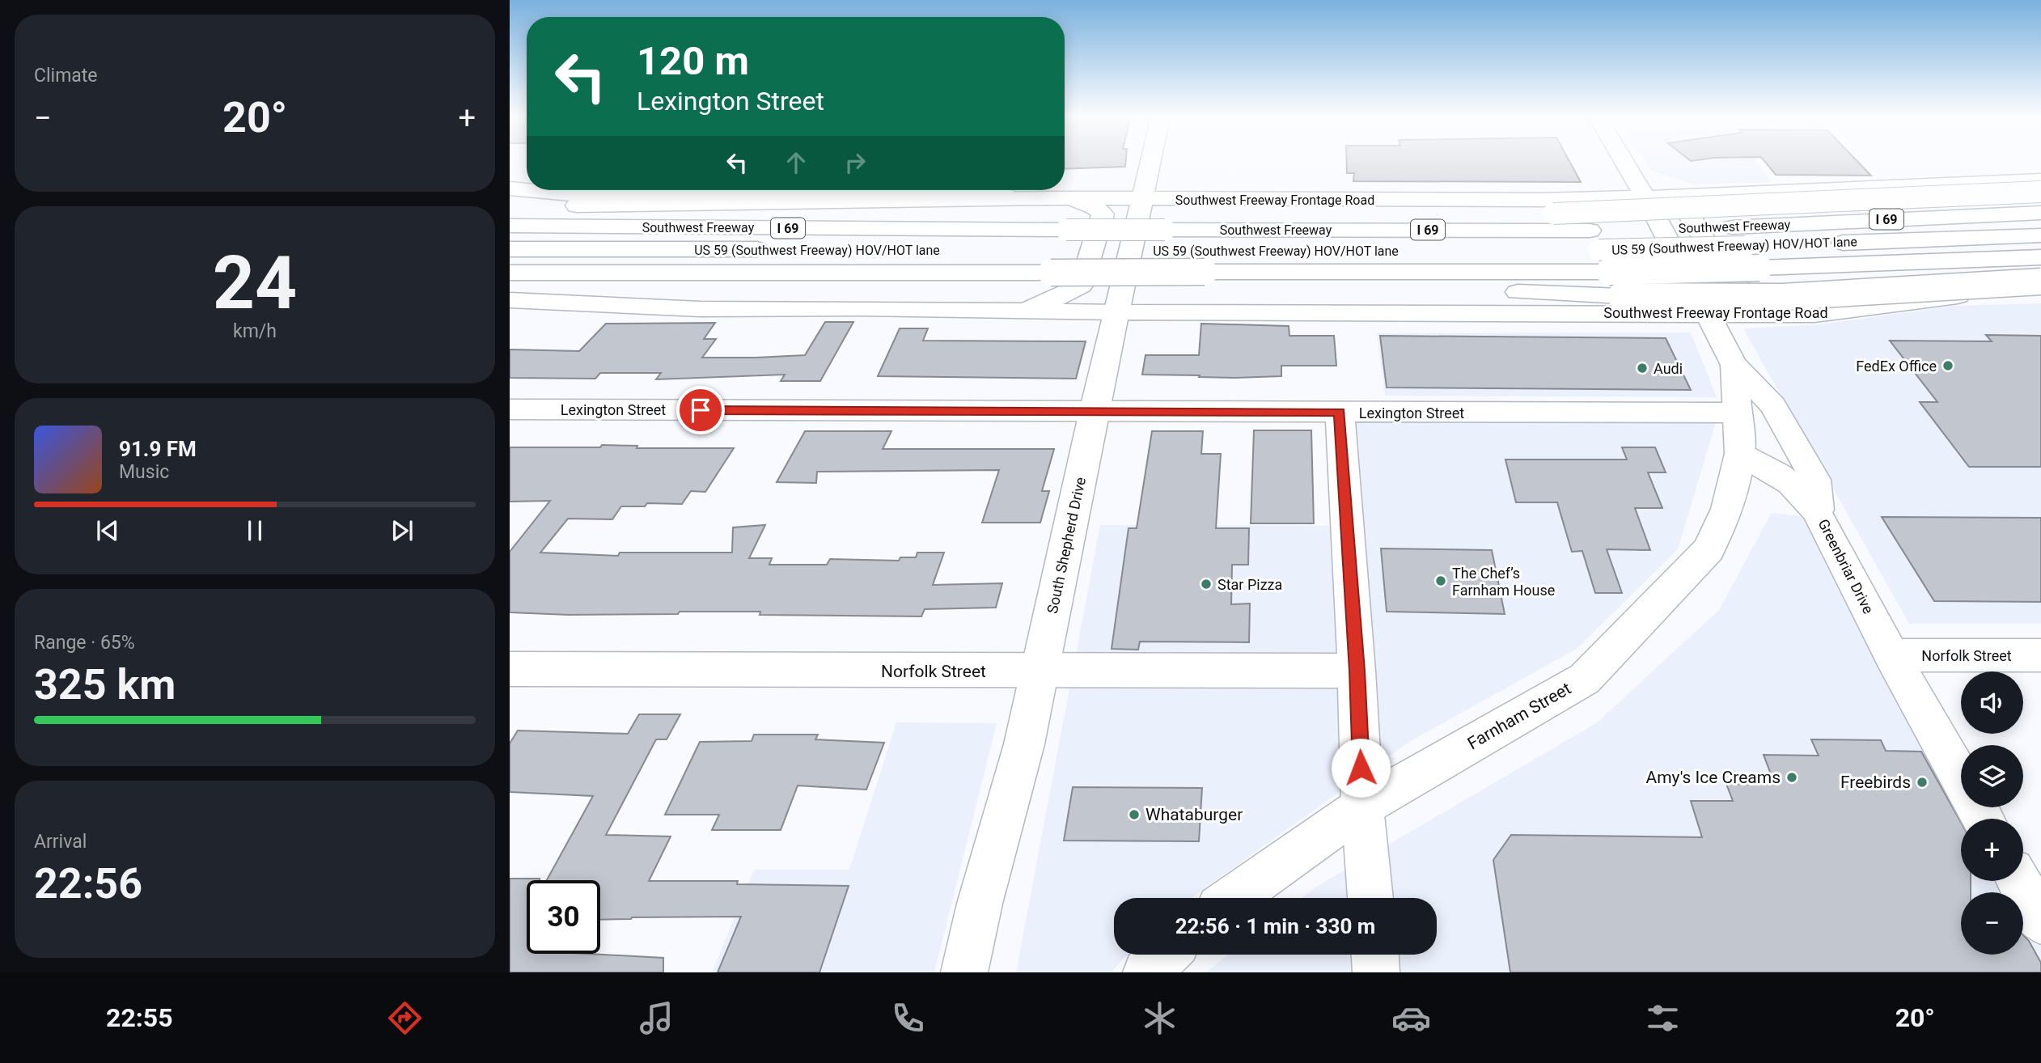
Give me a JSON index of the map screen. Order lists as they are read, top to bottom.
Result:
{
  "streets": {
    "main road": [
      "Southwest Freeway Frontage Road",
      "I 69",
      "Southwest Freeway",
      "US 59 (Southwest Freeway) HOV/HOT lane",
      "Lexington Street",
      "South Shepherd Drive",
      "Greenbriar Drive",
      "Norfolk Street",
      "Farnham Street"
    ]
  },
  "crossings": [
    ["Southwest Freeway Frontage Road", "South Shepherd Drive"],
    ["Southwest Freeway", "US 59 (Southwest Freeway) HOV/HOT lane"],
    ["Lexington Street", "South Shepherd Drive"],
    ["South Shepherd Drive", "Norfolk Street"],
    ["Greenbriar Drive", "Norfolk Street"],
    ["Greenbriar Drive", "Farnham Street"]
  ],
  "places": [
    "FedEx Office",
    "Audi",
    "The Chef’s Farnham House",
    "Star Pizza",
    "Amy's Ice Creams",
    "Freebirds",
    "Whataburger"
  ],
  "page": {
    "tile": [
      "Climate",
      ["24", "km/h"],
      ["Range · 65%", "325 km"],
      ["Arrival", "22:56"]
    ],
    "turn": ["120 m", "Lexington Street"],
    "heat": ["−", "20°", "+"],
    "song": ["91.9 FM", "Music"],
    "map_buttons": ["+", "−"],
    "limit": "30",
    "trip": "22:56 · 1 min · 330 m",
    "tabs": ["22:55", "20°"]
  }
}
